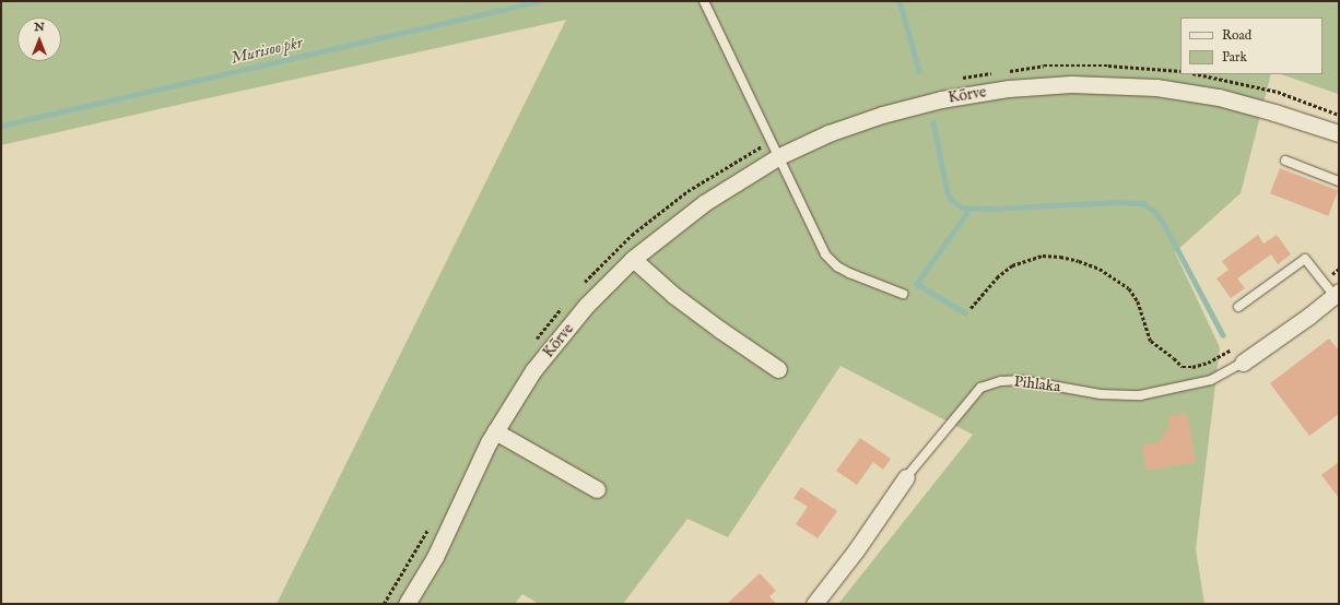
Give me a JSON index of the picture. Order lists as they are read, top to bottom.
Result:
{
  "streets": {
    "street": ["Kõrve", "Pihlaka"]
  },
  "water": ["Murisoo pkr"],
  "legend": ["Road", "Park"],
  "north": "top"
}
